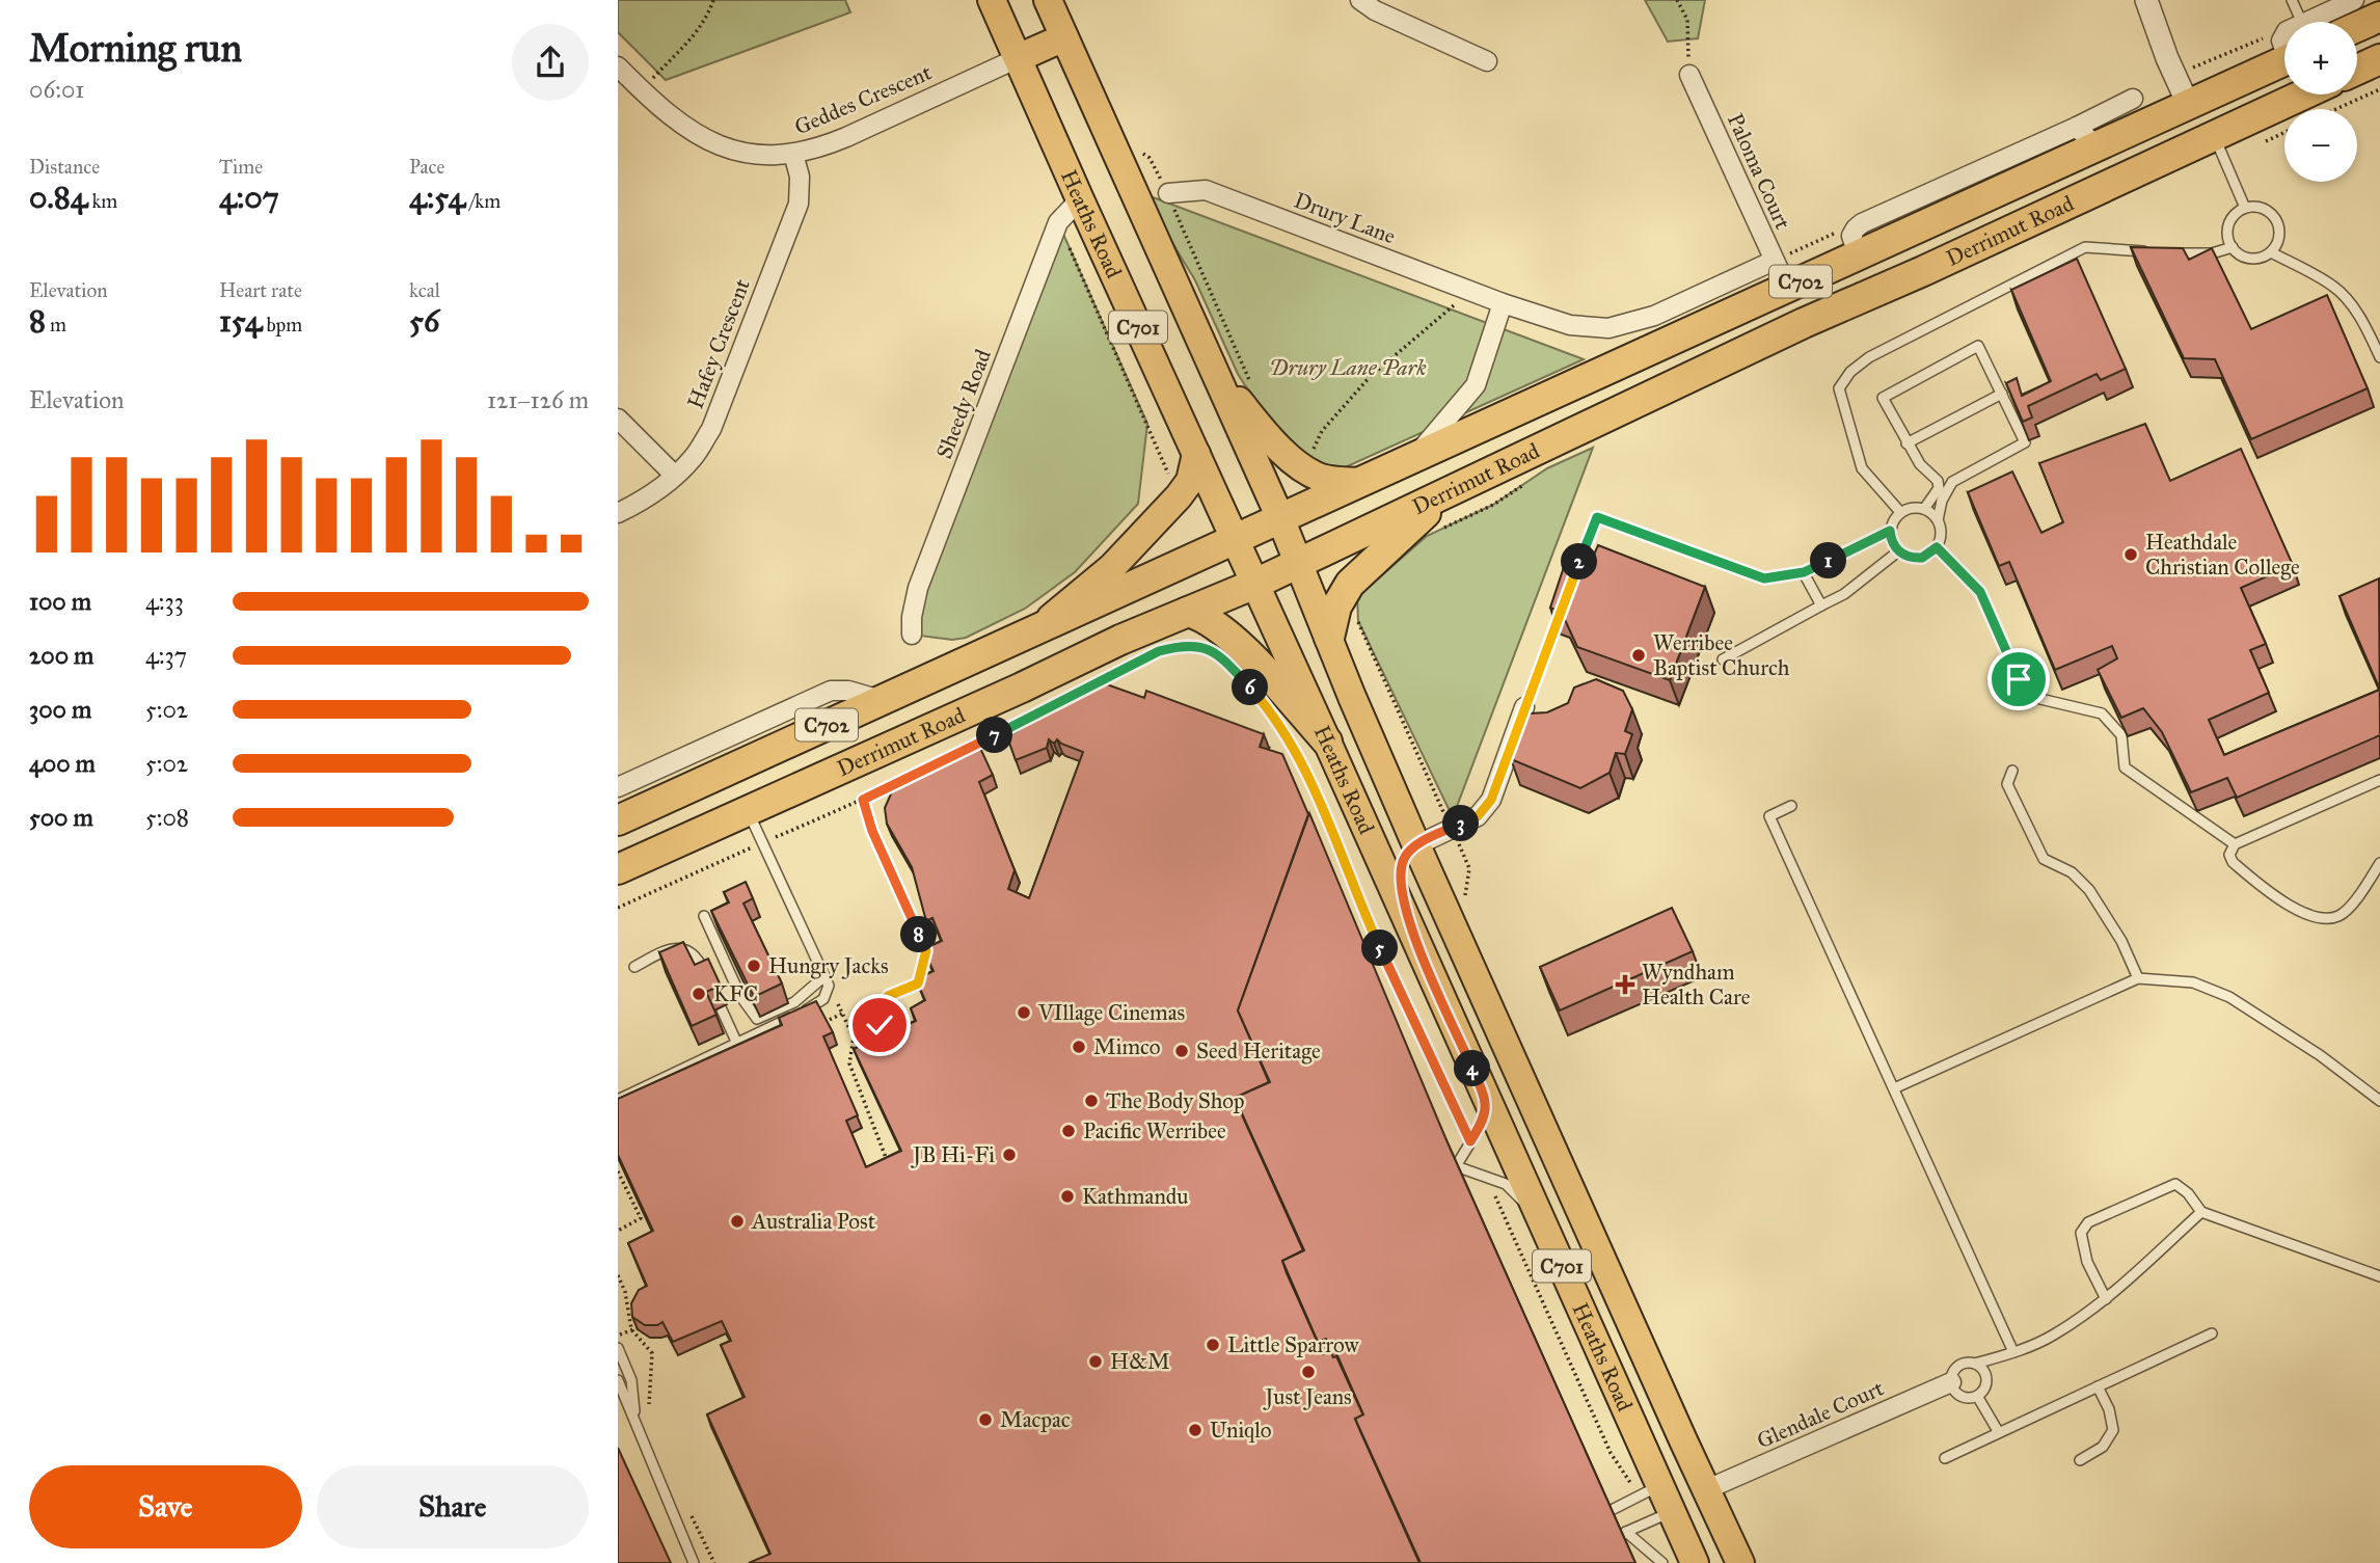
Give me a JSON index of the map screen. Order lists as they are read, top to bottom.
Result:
{
  "streets": {
    "highway": ["Derrimut Road", "C702"],
    "main road": ["Heaths Road", "C701"],
    "street": [
      "Geddes Crescent",
      "Paloma Court",
      "Drury Lane",
      "Hafey Crescent",
      "Sheedy Road",
      "Glendale Court"
    ]
  },
  "crossings": [
    ["Geddes Crescent", "Heaths Road"],
    ["Geddes Crescent", "Hafey Crescent"],
    ["Paloma Court", "Drury Lane"],
    ["Paloma Court", "Derrimut Road"],
    ["Heaths Road", "Derrimut Road"],
    ["Heaths Road", "Sheedy Road"],
    ["Heaths Road", "Glendale Court"]
  ],
  "parks": ["Drury Lane Park"],
  "places": {
    "other": [
      "Heathdale Christian College",
      "Werribee Baptist Church",
      "Hungry Jacks",
      "KFC",
      "VIllage Cinemas",
      "Mimco",
      "Seed Heritage",
      "The Body Shop",
      "Pacific Werribee",
      "JB Hi-Fi",
      "Kathmandu",
      "Australia Post",
      "Little Sparrow",
      "H&M",
      "Just Jeans",
      "Macpac",
      "Uniqlo"
    ],
    "health": ["Wyndham Health Care"]
  },
  "page": {
    "heading": ["Morning run", "06:01"],
    "map_buttons": ["+", "−"],
    "stats": [
      ["Distance", "0.84 km"],
      ["Time", "4:07"],
      ["Pace", "4:54 /km"],
      ["Elevation", "8 m"],
      ["Heart rate", "154 bpm"],
      ["kcal", "56"]
    ],
    "chart": ["Elevation", "121–126 m"],
    "pins": [
      "1",
      "2",
      "6",
      "7",
      "3",
      "8",
      "5",
      "4"
    ],
    "list": [
      {
        "name": "100 m",
        "note": "4:33"
      },
      {
        "name": "200 m",
        "note": "4:37"
      },
      {
        "name": "300 m",
        "note": "5:02"
      },
      {
        "name": "400 m",
        "note": "5:02"
      },
      {
        "name": "500 m",
        "note": "5:08"
      }
    ],
    "buttons": ["Save", "Share"]
  }
}
